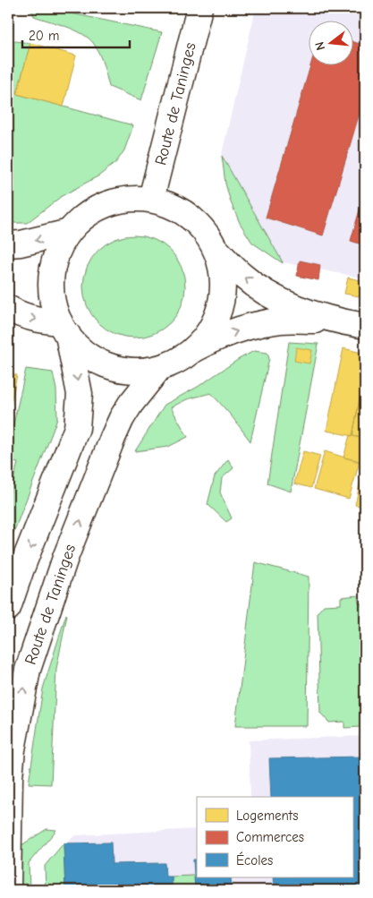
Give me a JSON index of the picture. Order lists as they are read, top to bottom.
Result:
{
  "streets": {
    "main road": ["Route de Taninges"]
  },
  "legend": ["Logements", "Commerces", "Écoles"],
  "scale_bar": "20 m",
  "north": "left"
}
